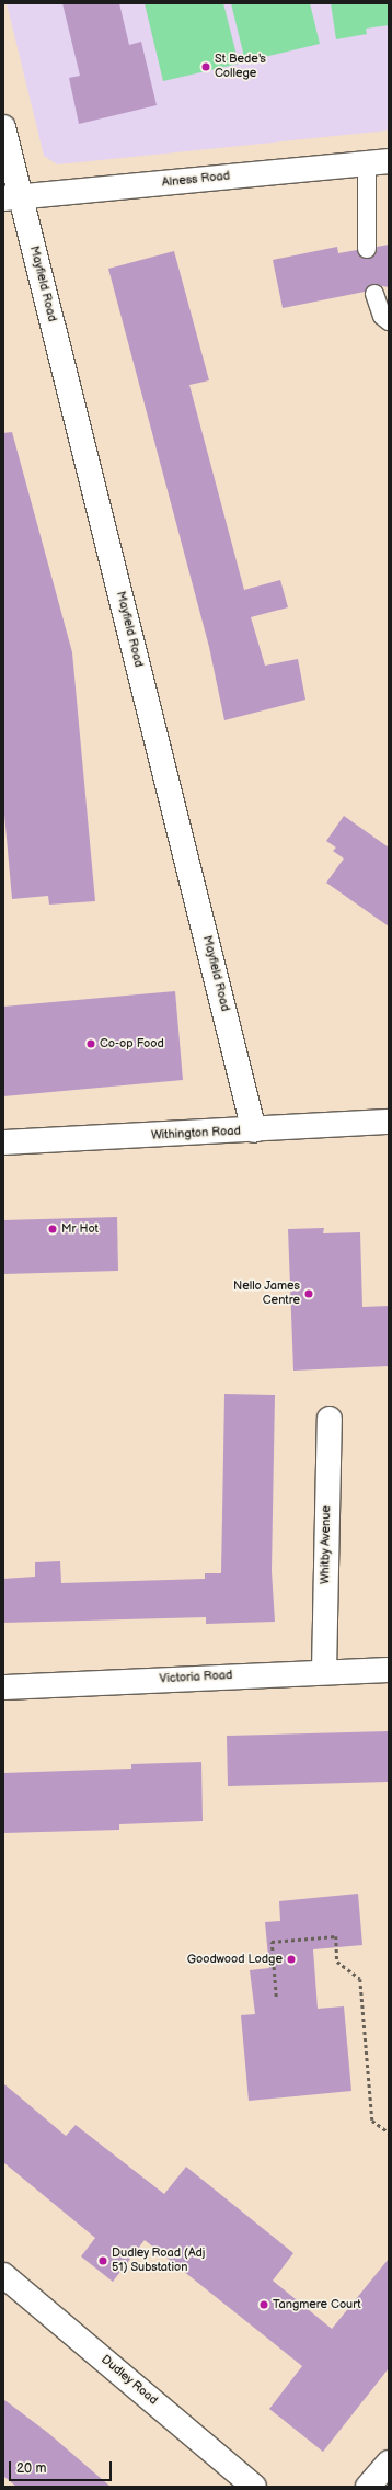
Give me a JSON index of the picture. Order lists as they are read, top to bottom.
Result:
{
  "streets": {
    "street": [
      "Alness Road",
      "Mayfield Road",
      "Withington Road",
      "Whitby Avenue",
      "Victoria Road",
      "Dudley Road"
    ]
  },
  "crossings": [
    ["Alness Road", "Mayfield Road"],
    ["Mayfield Road", "Withington Road"],
    ["Whitby Avenue", "Victoria Road"]
  ],
  "places": [
    "St Bede's College",
    "Co-op Food",
    "Mr Hot",
    "Nello James Centre",
    "Goodwood Lodge",
    "Dudley Road (Adj 51) Substation",
    "Tangmere Court"
  ],
  "scale_bar": "20 m"
}
